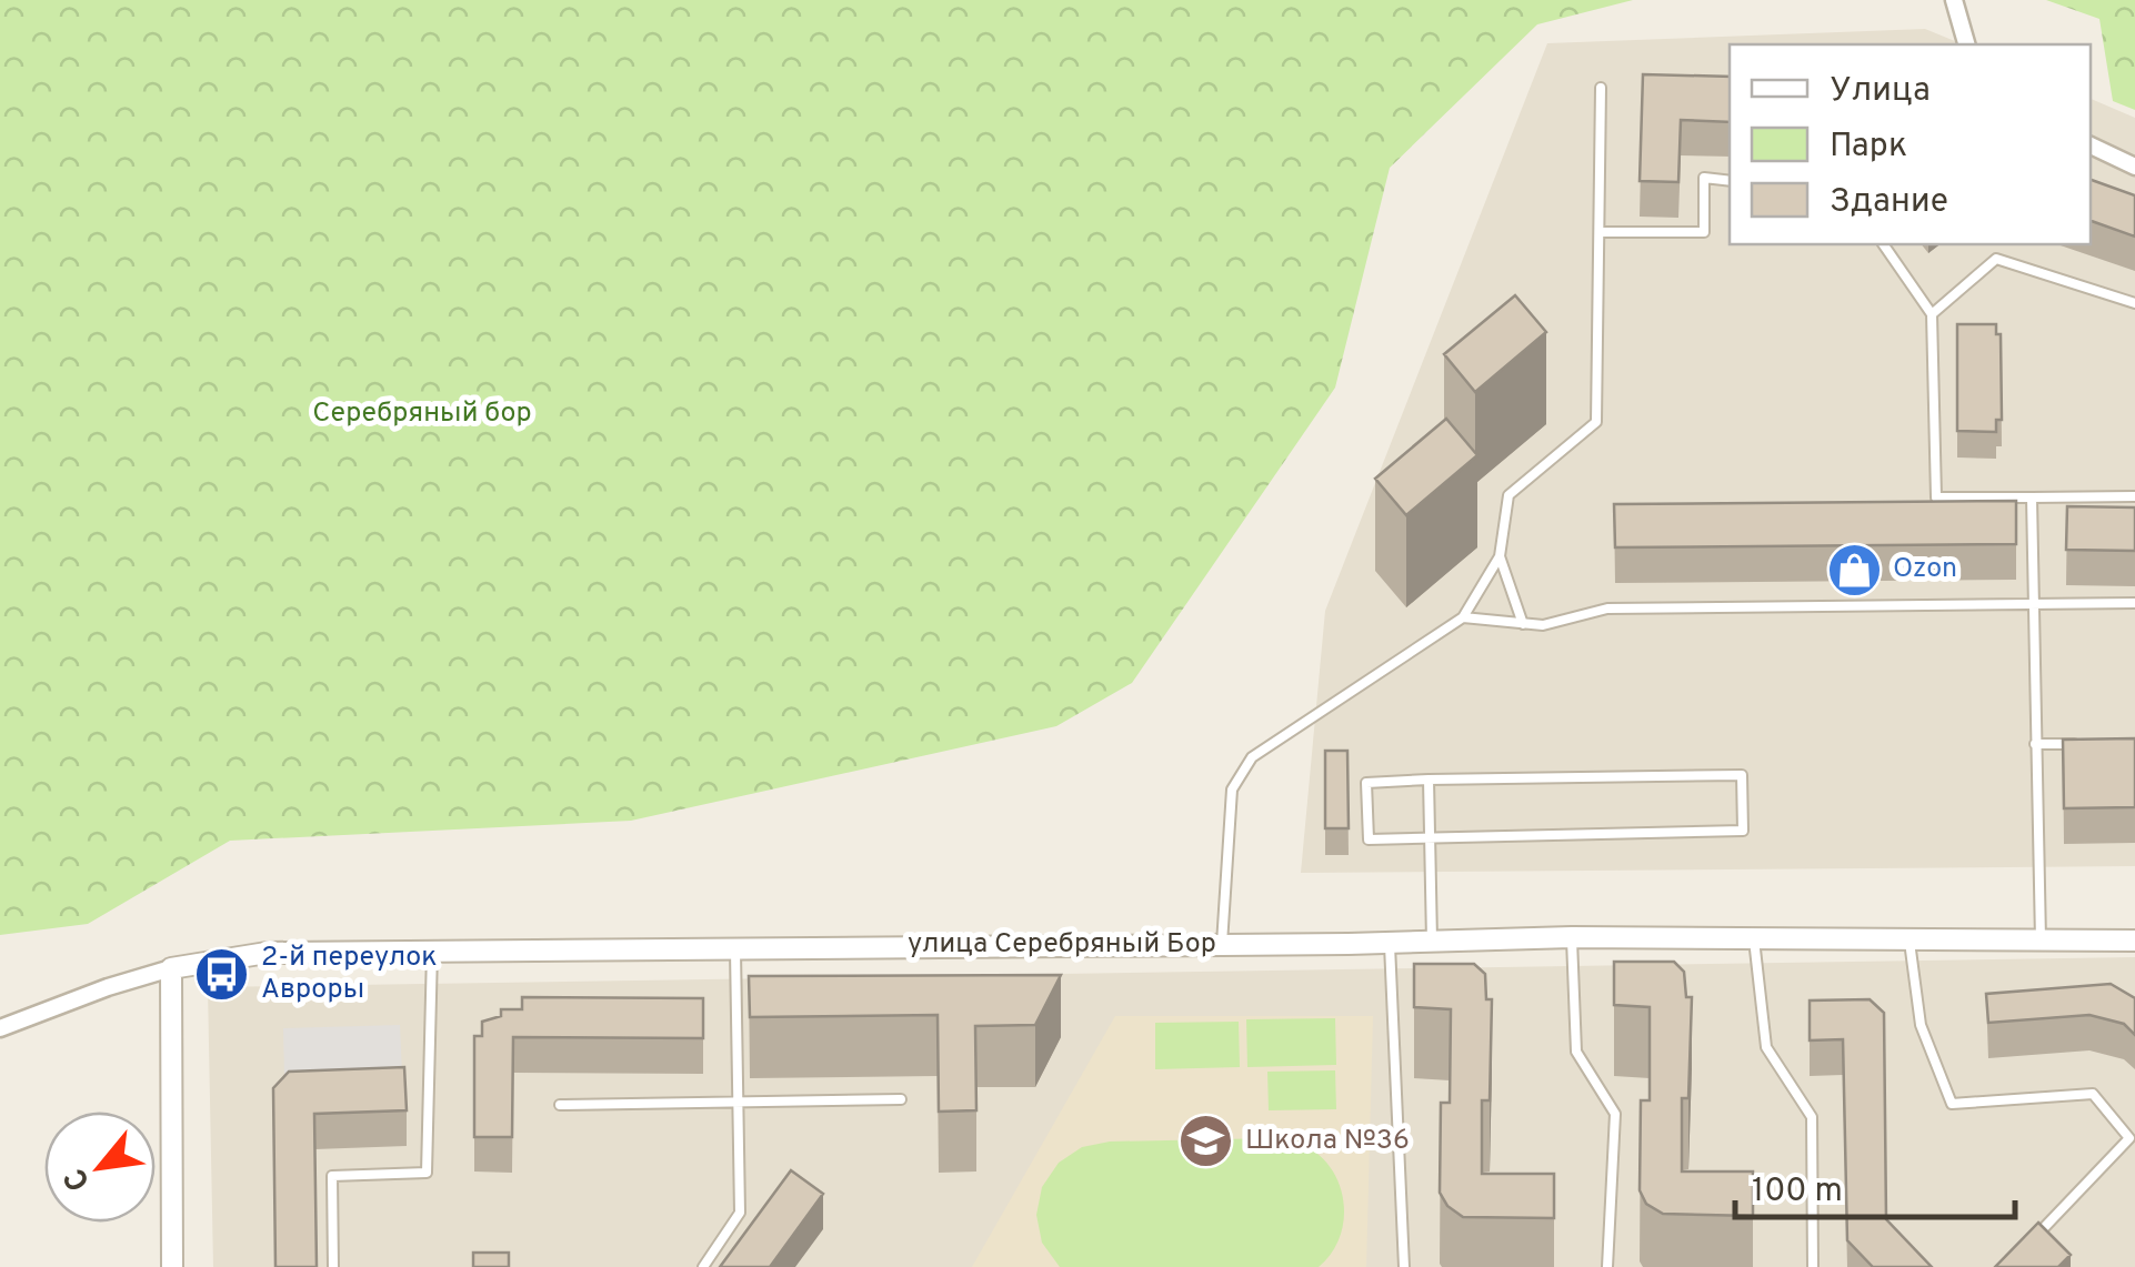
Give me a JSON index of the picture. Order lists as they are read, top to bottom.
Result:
{
  "streets": {
    "street": ["улица Серебряный Бор"]
  },
  "parks": ["Серебряный бор"],
  "places": {
    "shop": ["Ozon"],
    "bus stop": ["2-й переулок Авроры"],
    "school or university": ["Школа №36"]
  },
  "legend": ["Улица", "Парк", "Здание"],
  "scale_bar": "100 m",
  "north": "bottom left"
}
